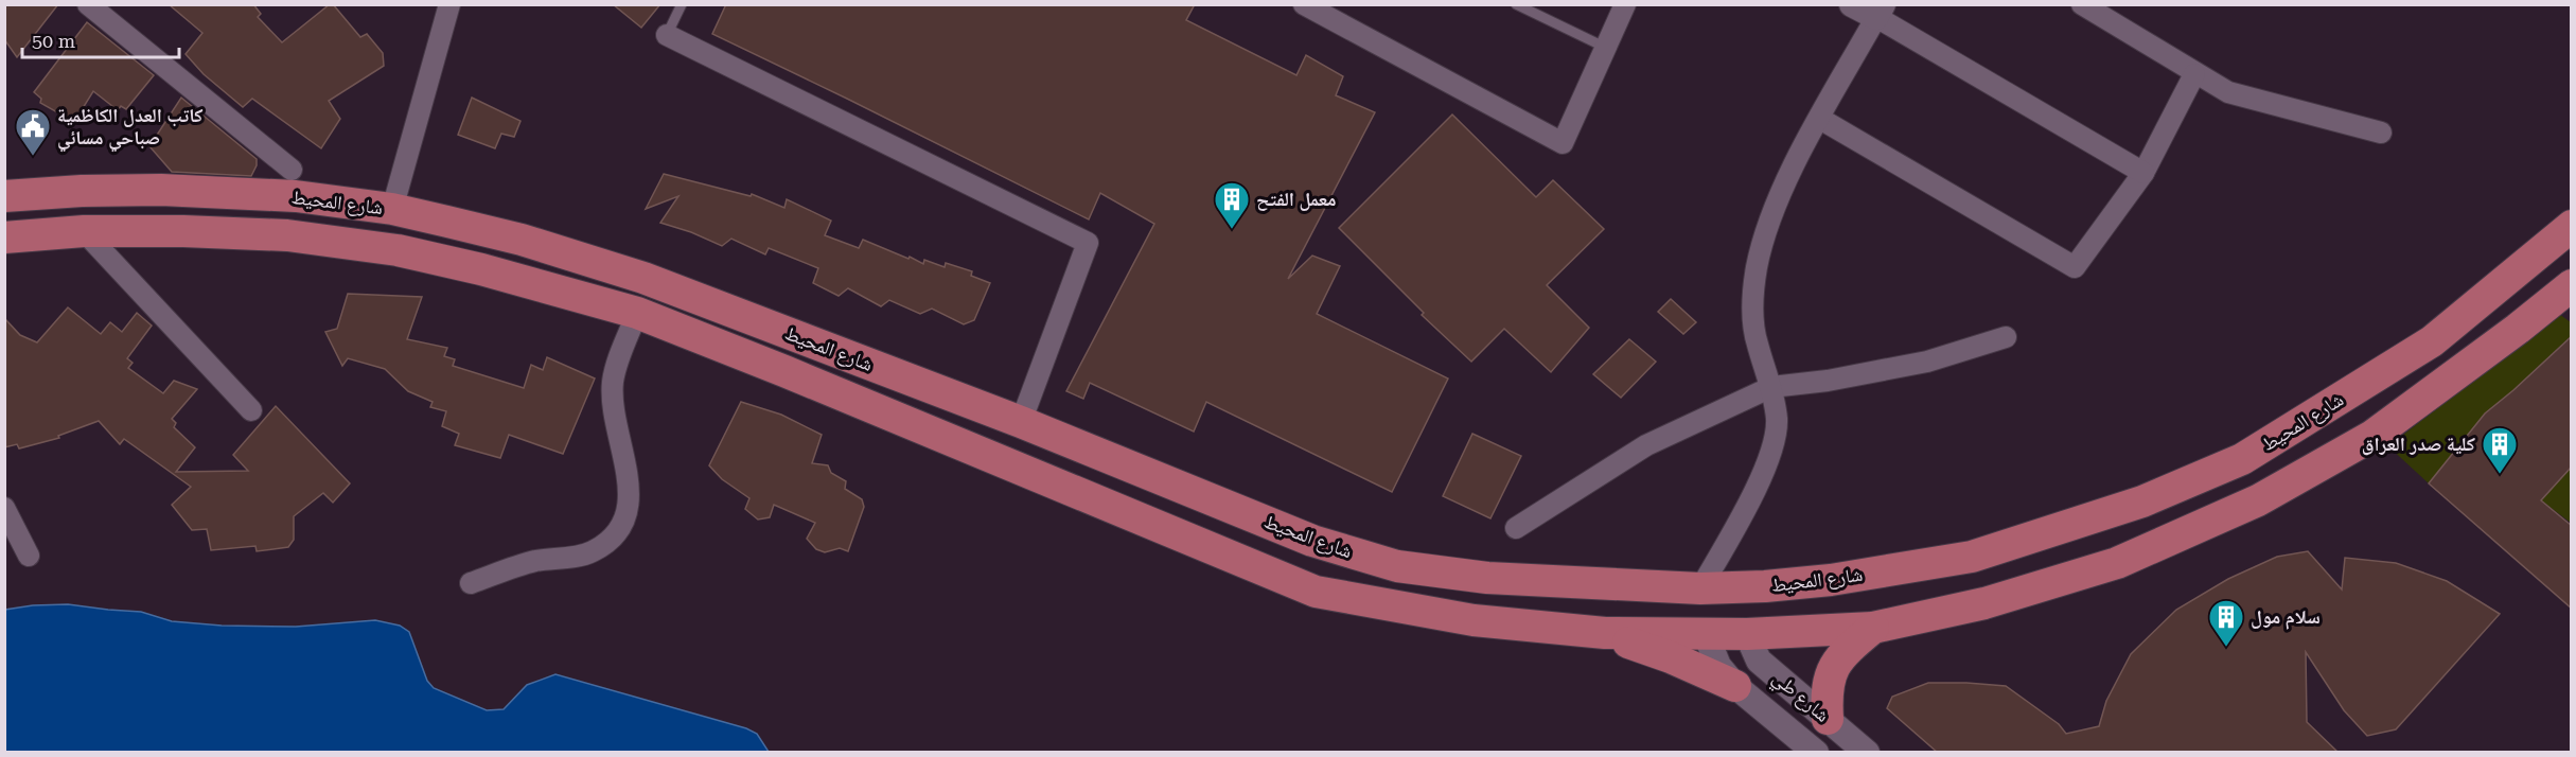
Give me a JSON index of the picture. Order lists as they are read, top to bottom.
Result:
{
  "streets": {
    "main road": ["شارع المحيط"],
    "street": ["شارع طي"]
  },
  "crossings": [
    ["شارع المحيط", "شارع طي"]
  ],
  "places": {
    "public building": ["كاتب العدل الكاظمية صباحي مسائي"],
    "building": ["معمل الفتح", "كلية صدر العراق", "سلام مول"]
  },
  "scale_bar": "50 m"
}
